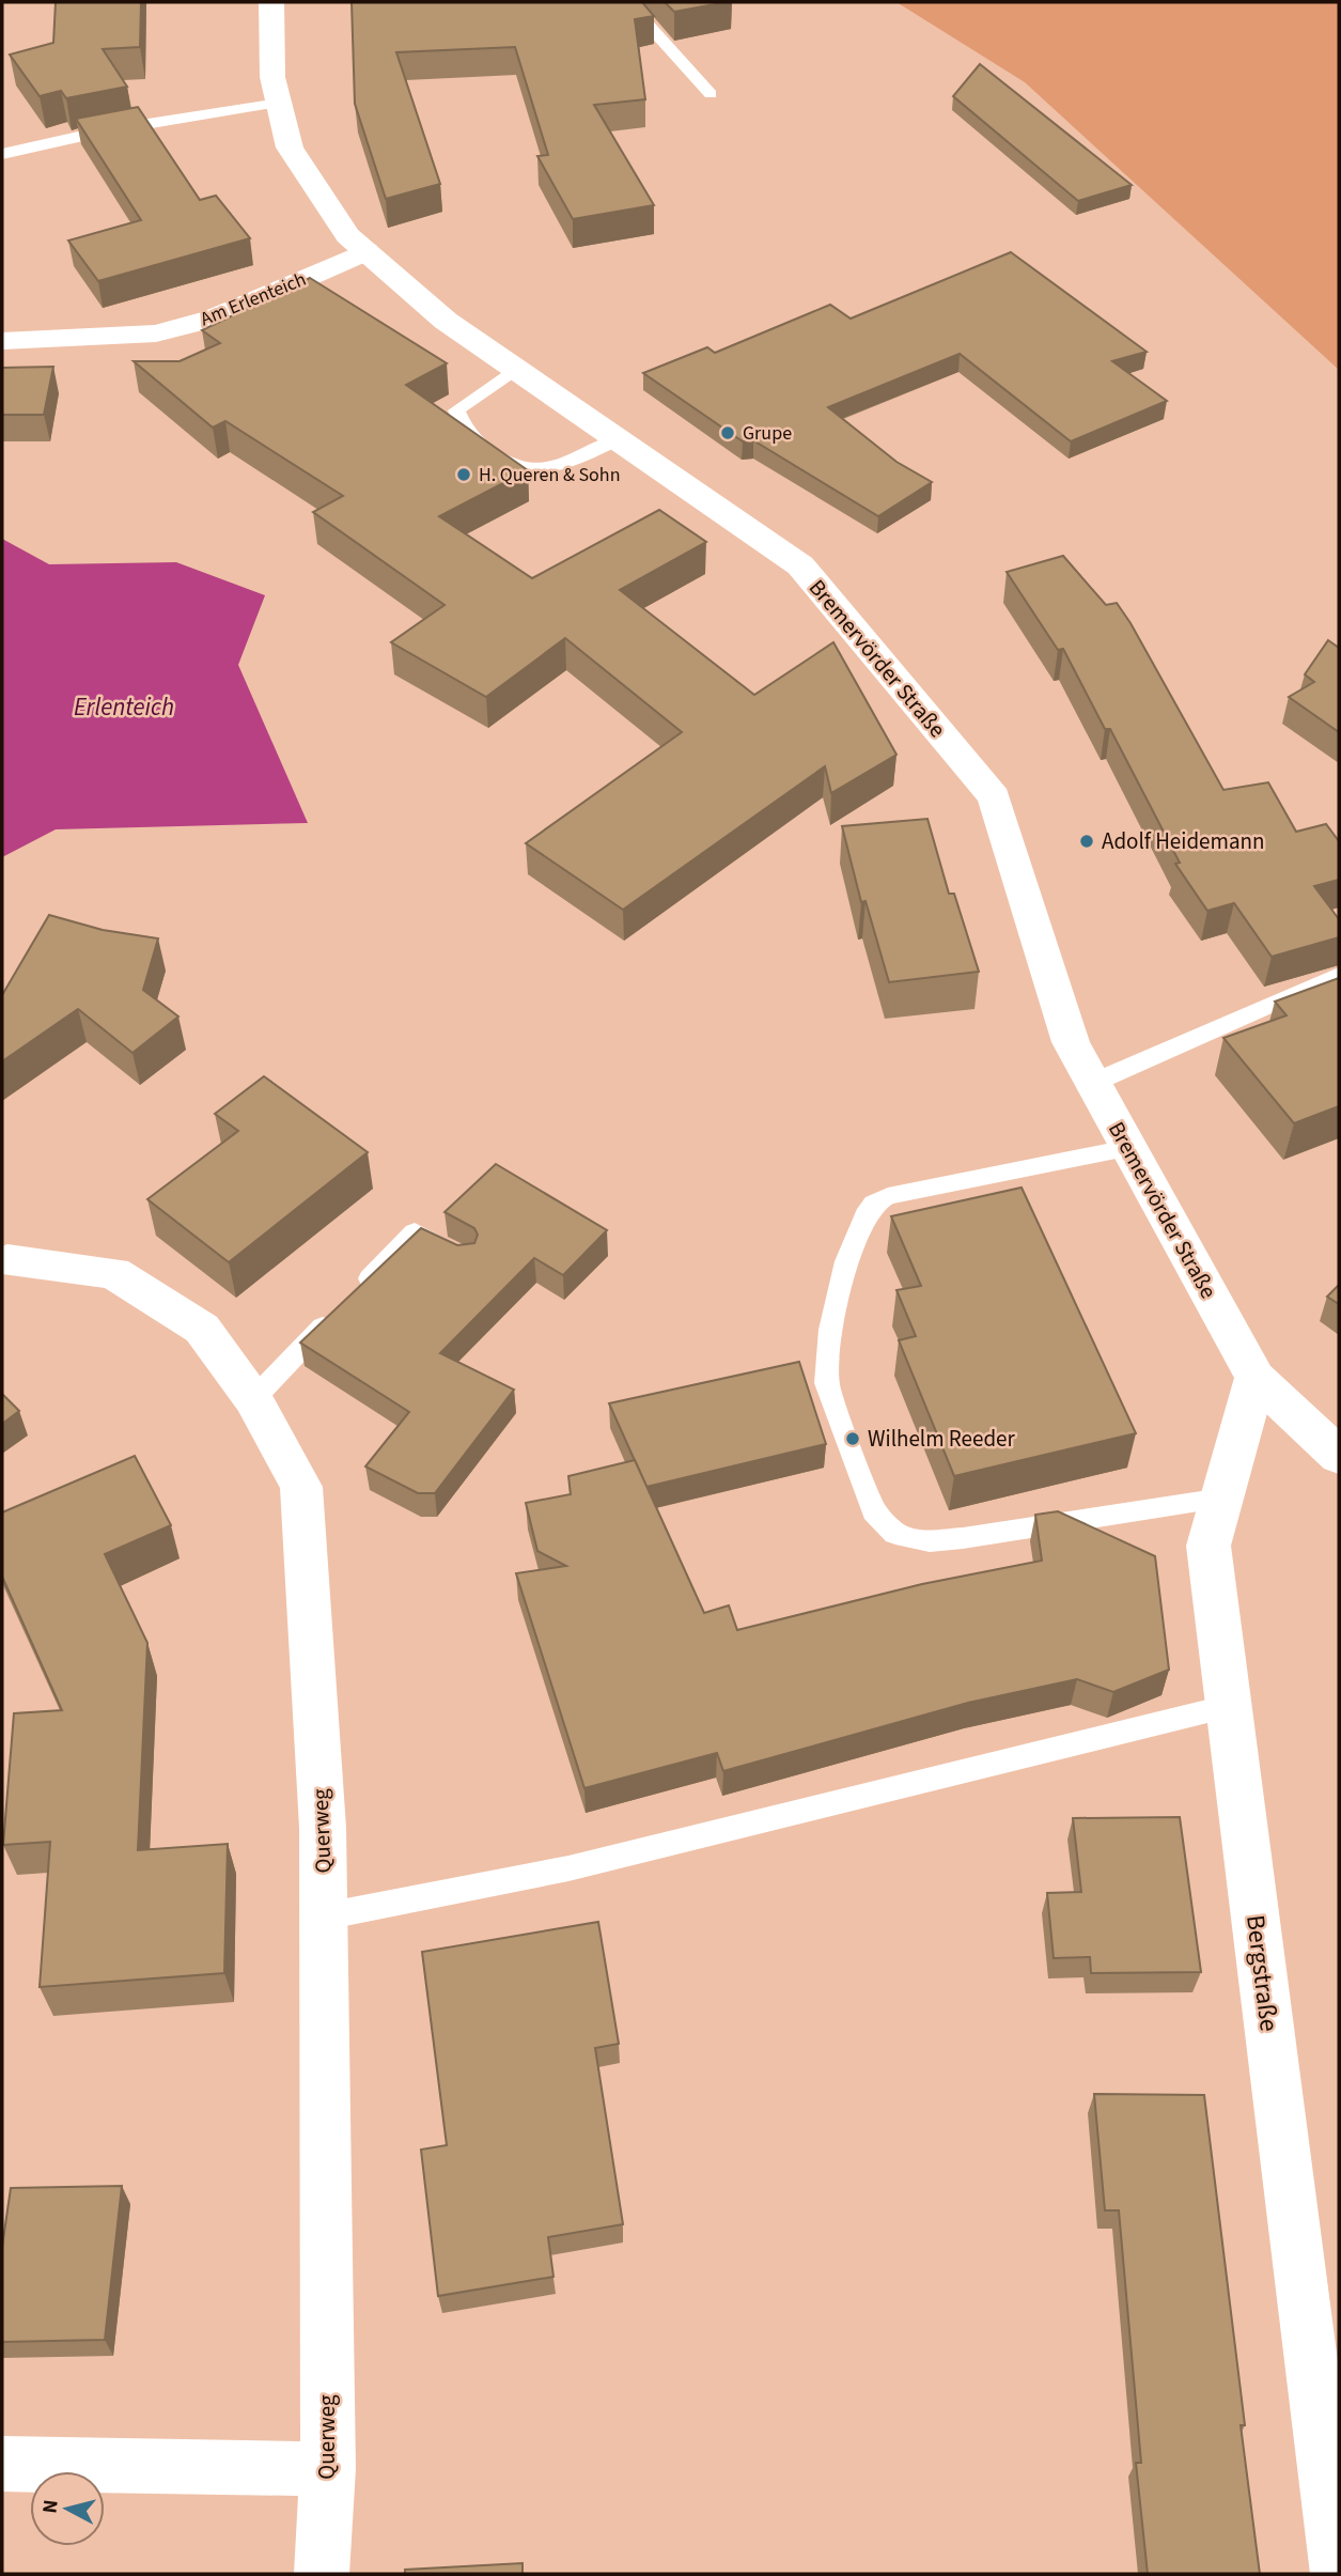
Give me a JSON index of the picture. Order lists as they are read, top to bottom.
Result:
{
  "streets": {
    "street": [
      "Am Erlenteich",
      "Bremervörder Straße",
      "Querweg",
      "Bergstraße"
    ]
  },
  "crossings": [
    ["Am Erlenteich", "Bremervörder Straße"],
    ["Bremervörder Straße", "Bergstraße"]
  ],
  "water": ["Erlenteich"],
  "places": [
    "Grupe",
    "H. Queren & Sohn",
    "Adolf Heidemann",
    "Wilhelm Reeder"
  ],
  "north": "left"
}
